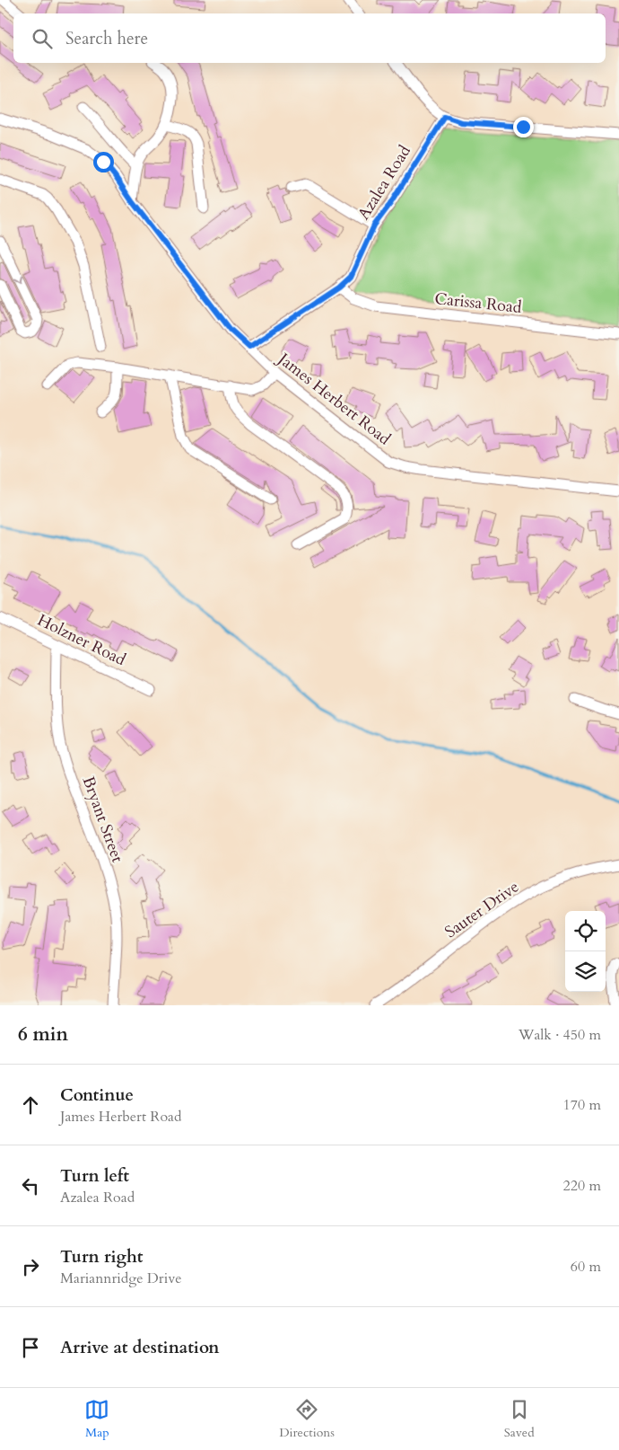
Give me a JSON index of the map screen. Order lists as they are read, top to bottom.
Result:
{
  "streets": {
    "street": [
      "Azalea Road",
      "Carissa Road",
      "James Herbert Road",
      "Holzner Road",
      "Bryant Street",
      "Sauter Drive"
    ]
  },
  "crossings": [
    ["Azalea Road", "Carissa Road"],
    ["Azalea Road", "James Herbert Road"],
    ["Holzner Road", "Bryant Street"]
  ],
  "page": {
    "search": "Search here",
    "heading": ["6 min", "Walk · 450 m"],
    "list": [
      ["Continue", "James Herbert Road", "170 m"],
      ["Turn left", "Azalea Road", "220 m"],
      ["Turn right", "Mariannridge Drive", "60 m"],
      "Arrive at destination"
    ],
    "nav": ["Map", "Directions", "Saved"]
  }
}
